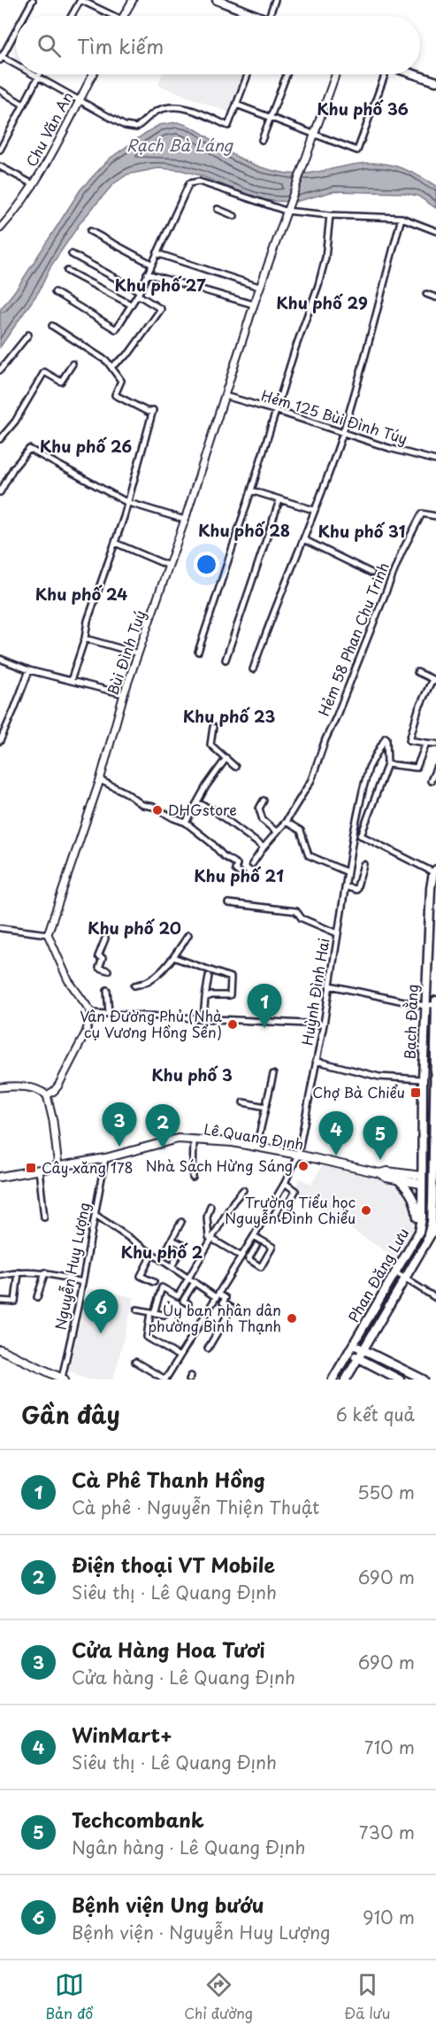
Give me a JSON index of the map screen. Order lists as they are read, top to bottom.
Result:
{
  "streets": {
    "main road": ["Bạch Đằng", "Lê Quang Định", "Phan Đăng Lưu"],
    "street": [
      "Chu Văn An",
      "Hẻm 125 Bùi Đình Túy",
      "Hẻm 58 Phan Chu Trinh",
      "Bùi Đình Tuý",
      "Huỳnh Đình Hai",
      "Nguyễn Huy Lượng"
    ]
  },
  "crossings": [
    ["Hẻm 125 Bùi Đình Túy", "Bùi Đình Tuý"],
    ["Huỳnh Đình Hai", "Lê Quang Định"],
    ["Bạch Đằng", "Lê Quang Định"],
    ["Bạch Đằng", "Phan Đăng Lưu"],
    ["Lê Quang Định", "Nguyễn Huy Lượng"],
    ["Lê Quang Định", "Phan Đăng Lưu"]
  ],
  "districts": [
    "Khu phố 36",
    "Khu phố 27",
    "Khu phố 29",
    "Khu phố 26",
    "Khu phố 28",
    "Khu phố 31",
    "Khu phố 24",
    "Khu phố 23",
    "Khu phố 21",
    "Khu phố 20",
    "Khu phố 3",
    "Khu phố 2"
  ],
  "water": ["Rạch Bà Láng"],
  "places": {
    "other": [
      "DHGstore",
      "Vân Đường Phủ (Nhà cụ Vương Hồng Sển)",
      "Nhà Sách Hừng Sáng",
      "Trường Tiểu học Nguyễn Đình Chiểu",
      "Ủy ban nhân dân phường Bình Thạnh"
    ],
    "transit": ["Chợ Bà Chiểu", "Cây xăng 178"]
  },
  "page": {
    "search": "Tìm kiếm",
    "pins": [
      "1",
      "3",
      "2",
      "4",
      "5",
      "6"
    ],
    "heading": ["Gần đây", "6 kết quả"],
    "list": [
      {
        "mark": "1",
        "name": "Cà Phê Thanh Hồng",
        "note": "Cà phê · Nguyễn Thiện Thuật",
        "value": "550 m"
      },
      {
        "mark": "2",
        "name": "Điện thoại VT Mobile",
        "note": "Siêu thị · Lê Quang Định",
        "value": "690 m"
      },
      {
        "mark": "3",
        "name": "Cửa Hàng Hoa Tươi",
        "note": "Cửa hàng · Lê Quang Định",
        "value": "690 m"
      },
      {
        "mark": "4",
        "name": "WinMart+",
        "note": "Siêu thị · Lê Quang Định",
        "value": "710 m"
      },
      {
        "mark": "5",
        "name": "Techcombank",
        "note": "Ngân hàng · Lê Quang Định",
        "value": "730 m"
      },
      {
        "mark": "6",
        "name": "Bệnh viện Ung bướu",
        "note": "Bệnh viện · Nguyễn Huy Lượng",
        "value": "910 m"
      }
    ],
    "nav": ["Bản đồ", "Chỉ đường", "Đã lưu"]
  }
}
